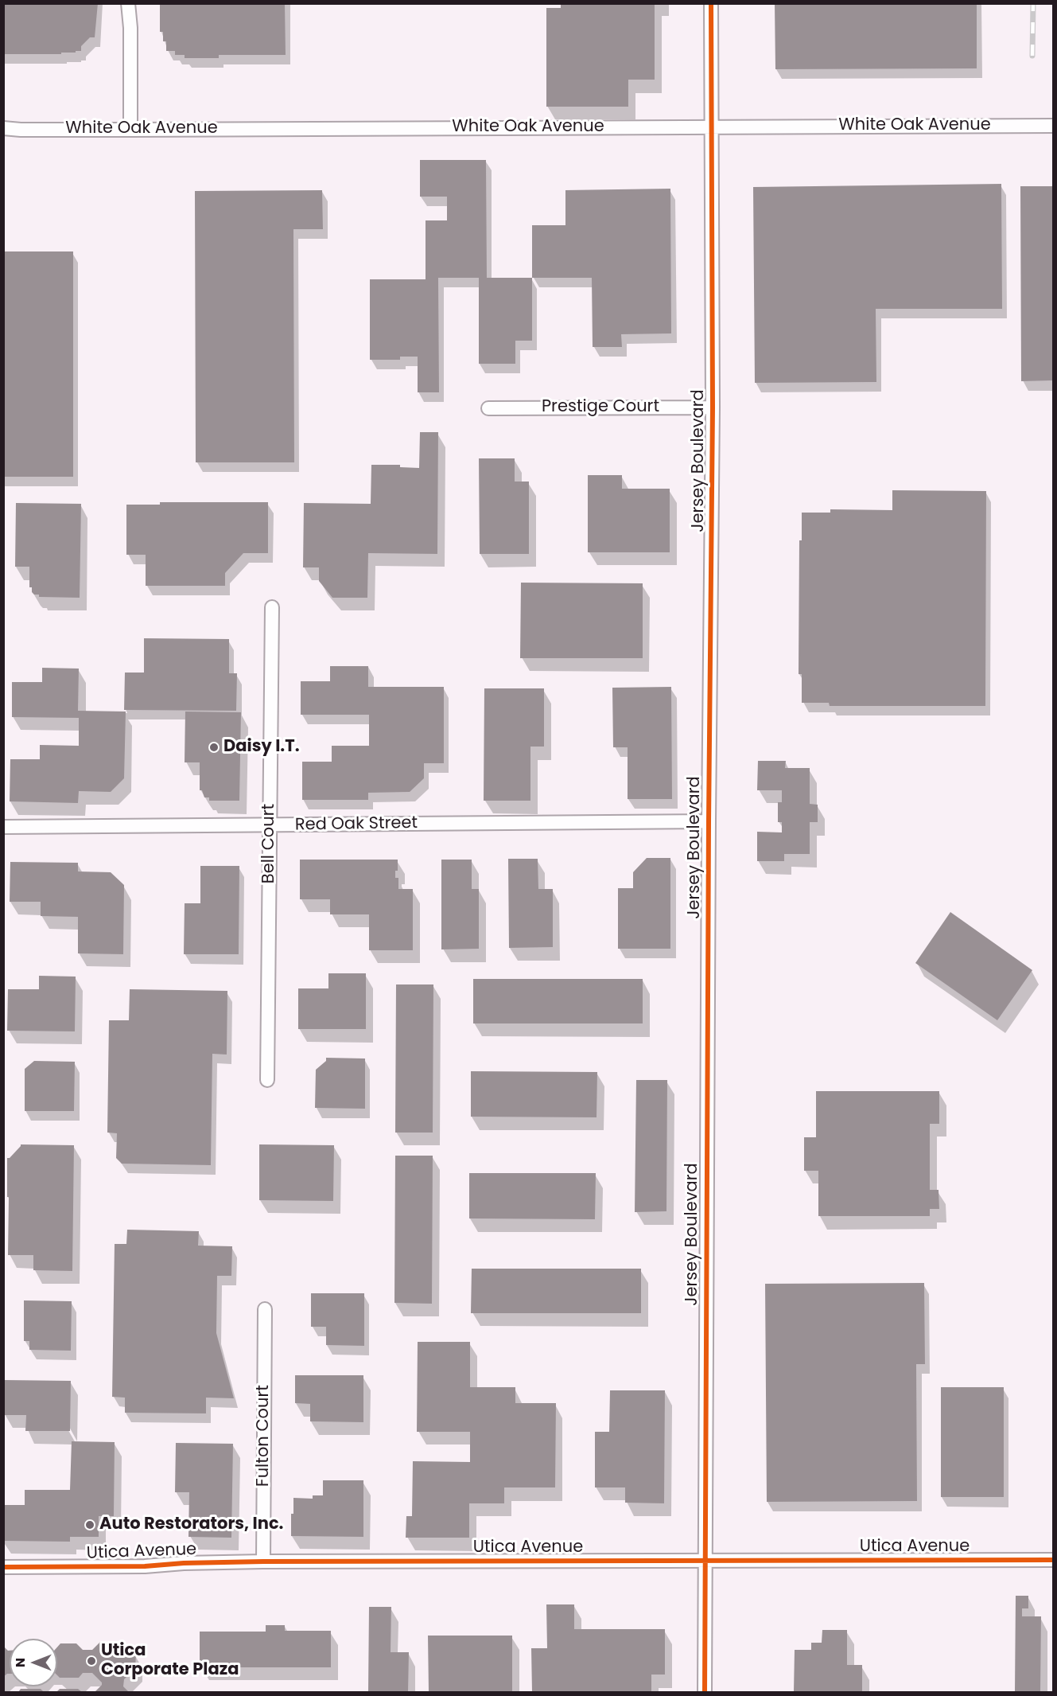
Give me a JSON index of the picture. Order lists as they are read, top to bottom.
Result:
{
  "streets": {
    "street": [
      "White Oak Avenue",
      "Prestige Court",
      "Jersey Boulevard",
      "Red Oak Street",
      "Bell Court",
      "Fulton Court",
      "Utica Avenue"
    ]
  },
  "crossings": [
    ["White Oak Avenue", "Jersey Boulevard"],
    ["Prestige Court", "Jersey Boulevard"],
    ["Jersey Boulevard", "Red Oak Street"],
    ["Jersey Boulevard", "Utica Avenue"],
    ["Red Oak Street", "Bell Court"],
    ["Fulton Court", "Utica Avenue"]
  ],
  "places": ["Daisy I.T.", "Auto Restorators, Inc.", "Utica Corporate Plaza"],
  "north": "left"
}
